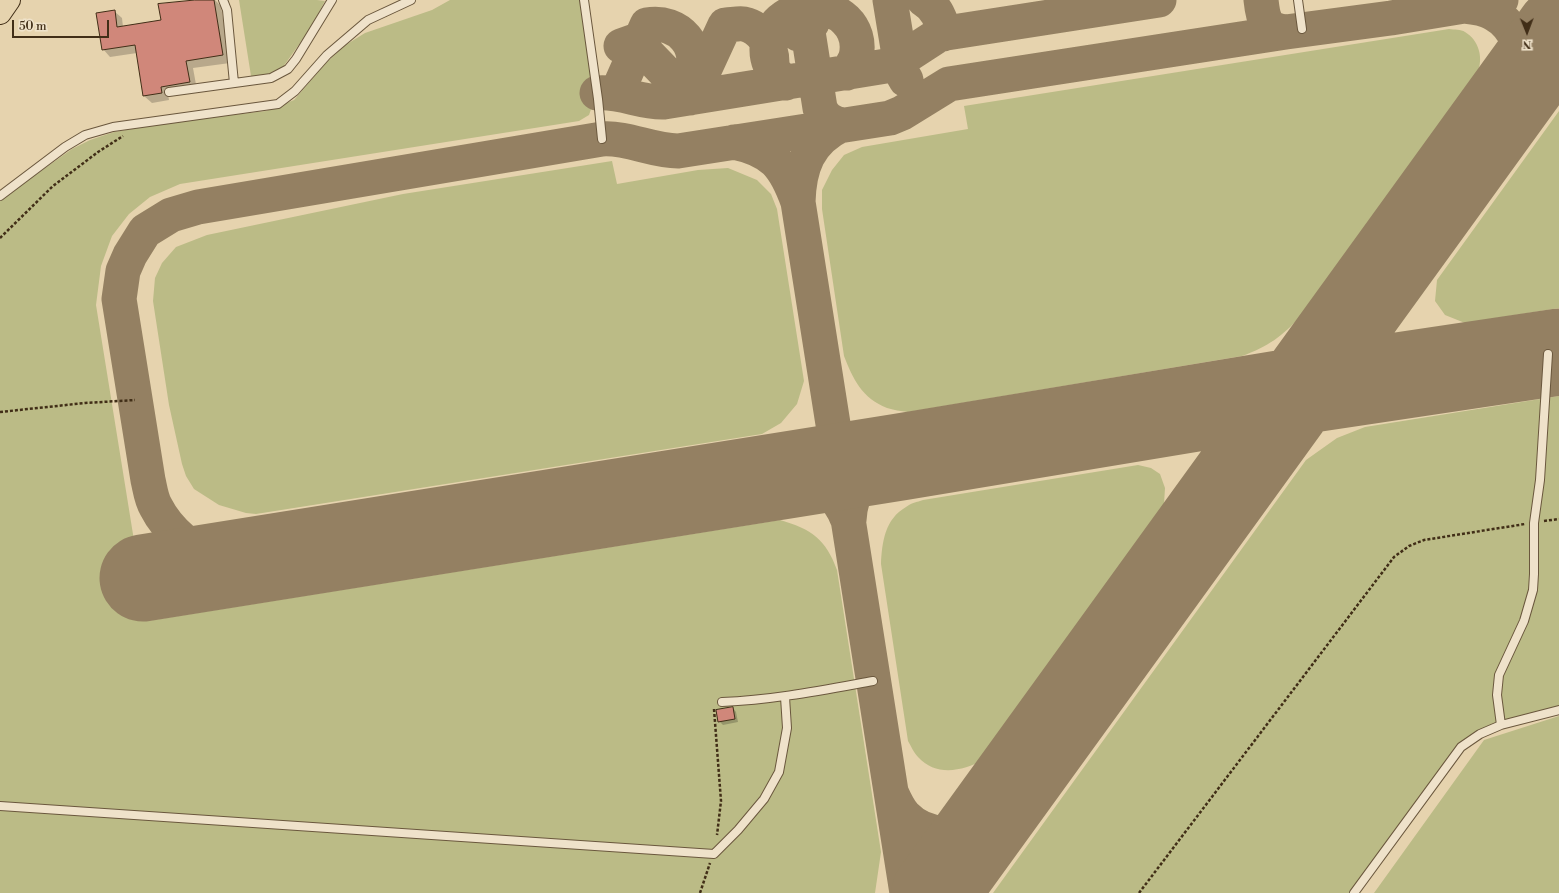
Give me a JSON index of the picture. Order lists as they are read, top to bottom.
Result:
{
  "scale_bar": "50 m",
  "north": "bottom"
}
